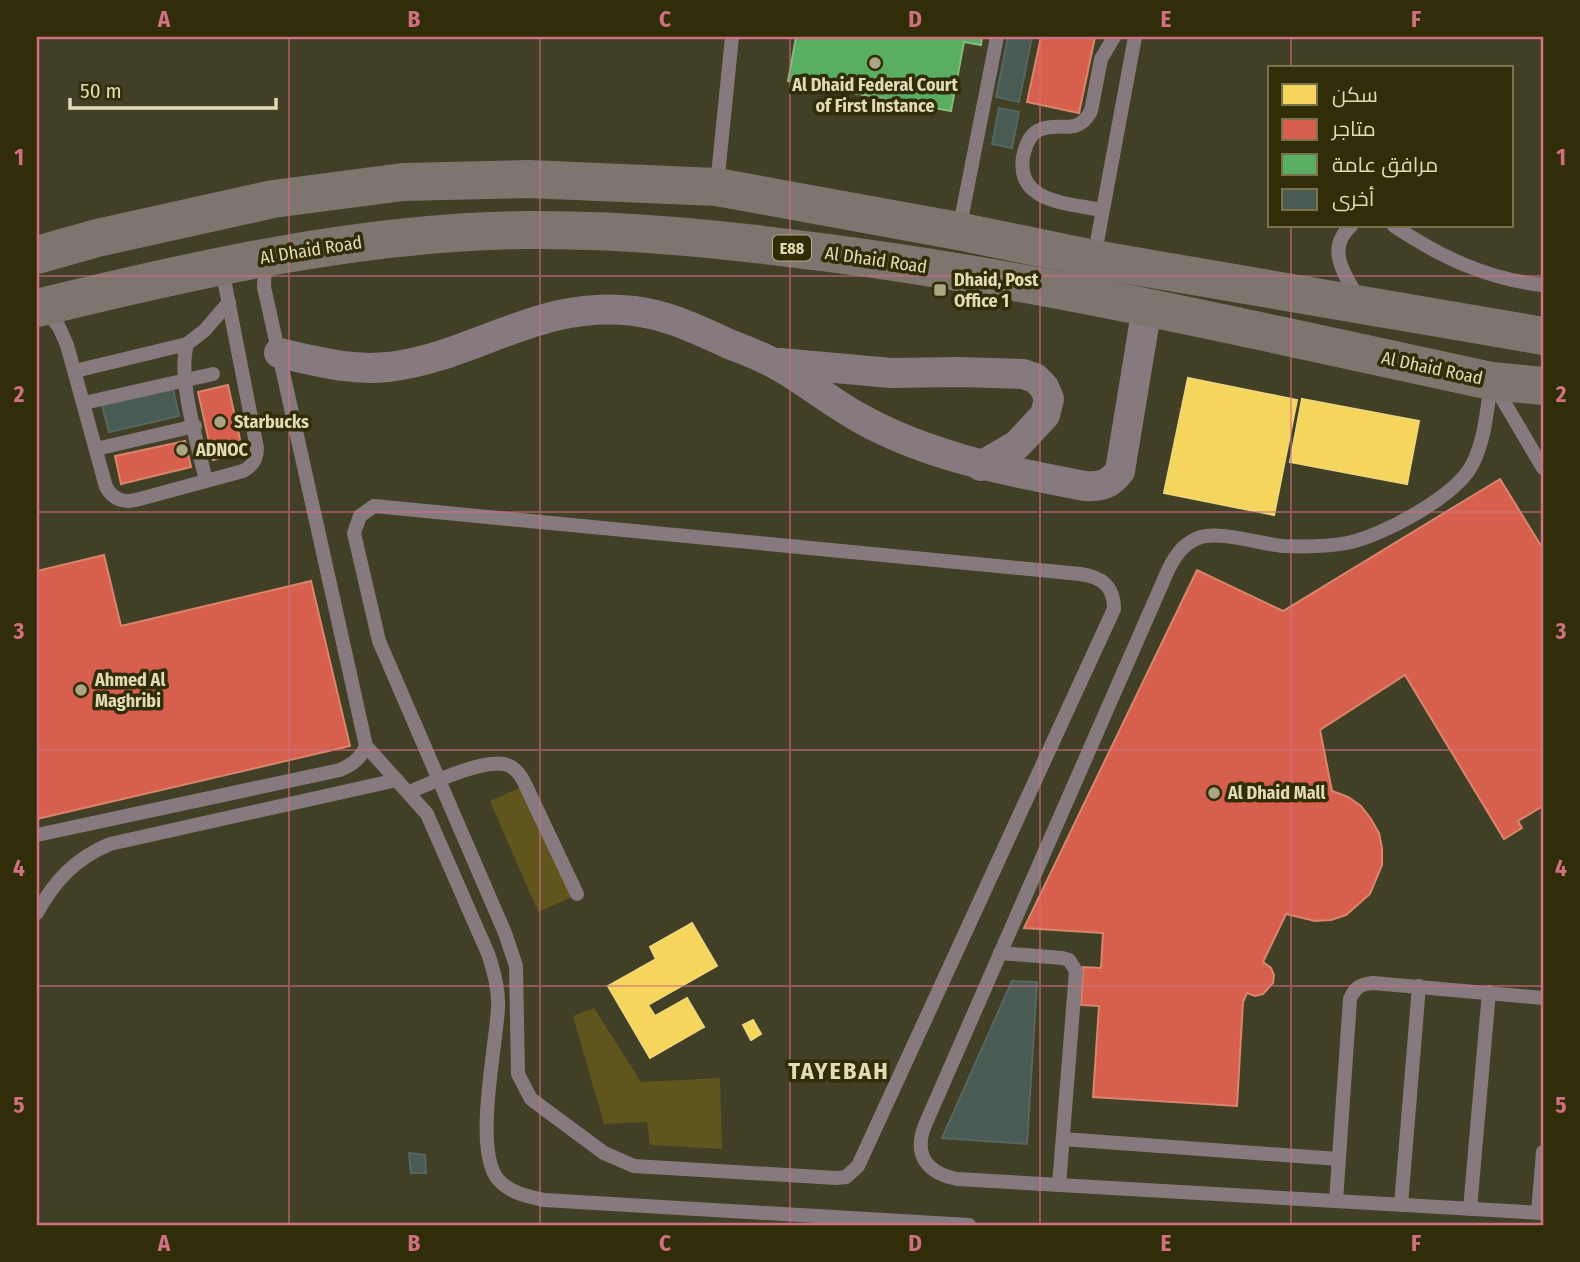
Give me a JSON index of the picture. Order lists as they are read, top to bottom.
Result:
{
  "streets": {
    "highway": ["E88", "Al Dhaid Road"]
  },
  "districts": ["TAYEBAH"],
  "places": {
    "other": [
      "Al Dhaid Federal Court of First Instance",
      "Starbucks",
      "ADNOC",
      "Ahmed Al Maghribi",
      "Al Dhaid Mall"
    ],
    "transit": ["Dhaid, Post Office 1"]
  },
  "legend": [
    "سكن",
    "متاجر",
    "مرافق عامة",
    "أخرى"
  ],
  "scale_bar": "50 m",
  "grid": {
    "columns": [
      "A",
      "B",
      "C",
      "D",
      "E",
      "F"
    ],
    "rows": [
      "1",
      "2",
      "3",
      "4",
      "5"
    ]
  }
}
